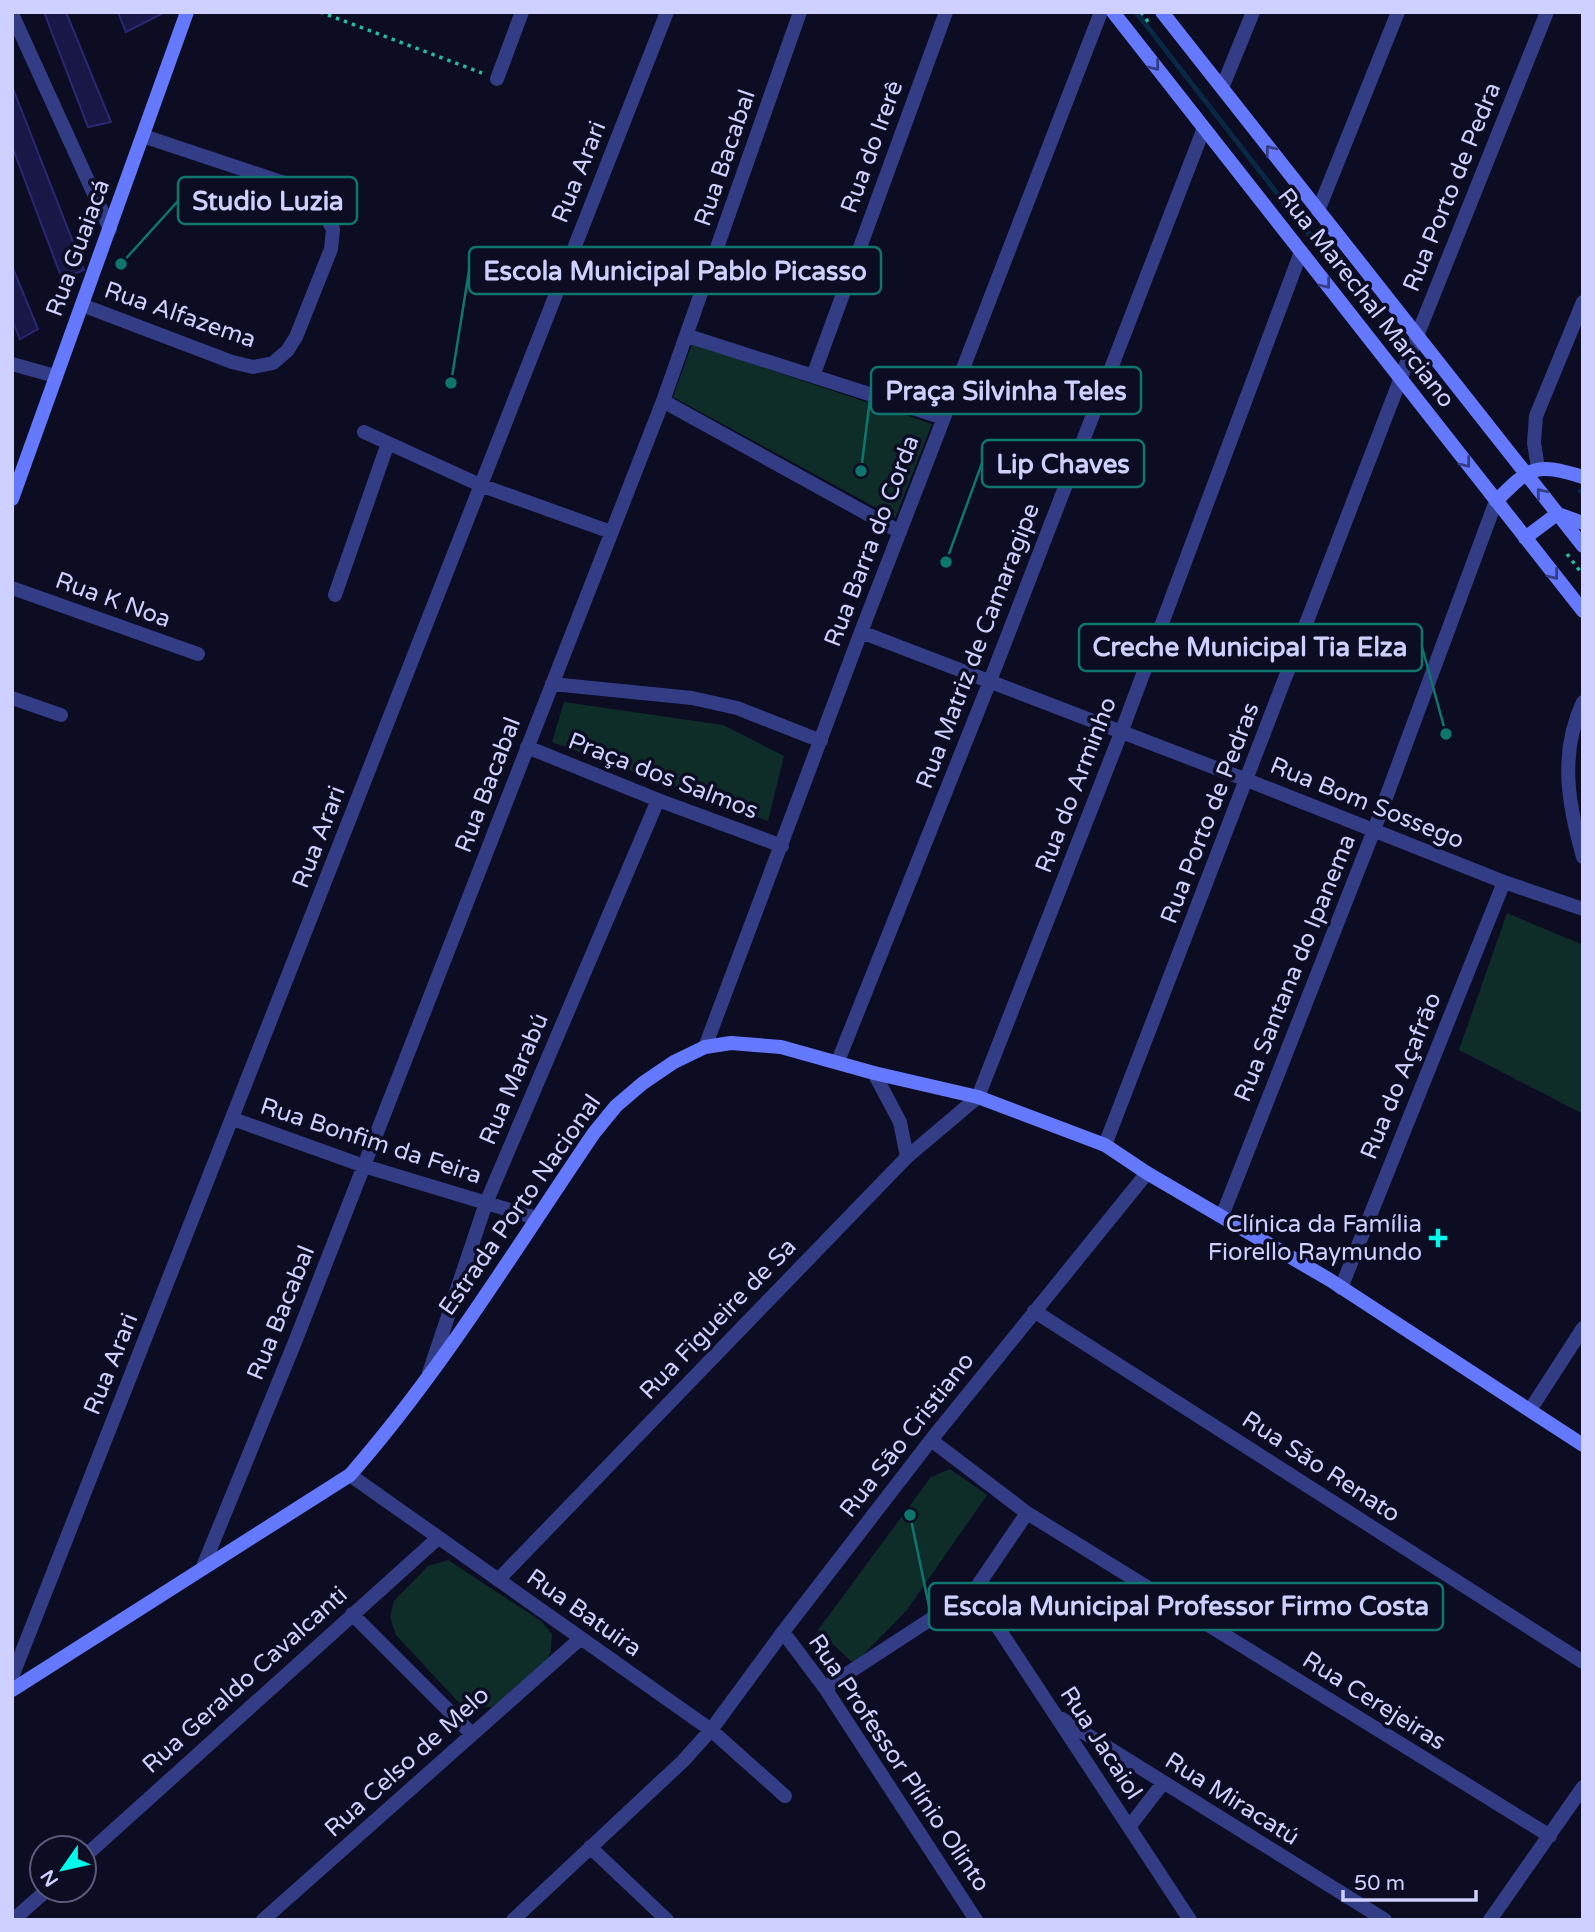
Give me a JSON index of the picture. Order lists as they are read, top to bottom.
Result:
{
  "streets": {
    "street": [
      "Rua do Irerê",
      "Rua Bacabal",
      "Rua Arari",
      "Rua Porto de Pedra",
      "Rua Guaiacá",
      "Rua Marechal Marciano",
      "Rua Alfazema",
      "Rua Barra do Corda",
      "Rua K Noa",
      "Rua Matriz de Camaragipe",
      "Praça dos Salmos",
      "Rua do Arminho",
      "Rua Bom Sossego",
      "Rua Porto de Pedras",
      "Rua Santana do Ipanema",
      "Rua do Açafrão",
      "Rua Marabú",
      "Rua Bonfim da Feira",
      "Estrada Porto Nacional",
      "Rua Figueire de Sa",
      "Rua São Cristiano",
      "Rua São Renato",
      "Rua Batuira",
      "Rua Geraldo Cavalcanti",
      "Rua Cerejeiras",
      "Rua Jacaiol",
      "Rua Celso de Melo",
      "Rua Professor Plínio Olinto",
      "Rua Miracatú"
    ]
  },
  "crossings": [
    ["Rua Bacabal", "Praça dos Salmos"],
    ["Rua Bacabal", "Rua Bonfim da Feira"],
    ["Rua Bacabal", "Estrada Porto Nacional"],
    ["Rua Arari", "Rua Bonfim da Feira"],
    ["Rua Porto de Pedra", "Rua Marechal Marciano"],
    ["Rua Porto de Pedra", "Rua Porto de Pedras"],
    ["Rua Guaiacá", "Rua Alfazema"],
    ["Rua Marechal Marciano", "Rua Matriz de Camaragipe"],
    ["Rua Marechal Marciano", "Rua do Arminho"],
    ["Rua Marechal Marciano", "Rua Porto de Pedras"],
    ["Rua Marechal Marciano", "Rua Santana do Ipanema"],
    ["Rua Barra do Corda", "Praça dos Salmos"],
    ["Rua Barra do Corda", "Rua Bom Sossego"],
    ["Rua Barra do Corda", "Estrada Porto Nacional"],
    ["Rua Matriz de Camaragipe", "Rua Bom Sossego"],
    ["Rua Matriz de Camaragipe", "Estrada Porto Nacional"],
    ["Praça dos Salmos", "Rua Marabú"],
    ["Rua do Arminho", "Rua Bom Sossego"],
    ["Rua do Arminho", "Estrada Porto Nacional"],
    ["Rua do Arminho", "Rua Figueire de Sa"],
    ["Rua Bom Sossego", "Rua Porto de Pedras"],
    ["Rua Bom Sossego", "Rua Santana do Ipanema"],
    ["Rua Bom Sossego", "Rua do Açafrão"],
    ["Rua Porto de Pedras", "Estrada Porto Nacional"],
    ["Rua Santana do Ipanema", "Estrada Porto Nacional"],
    ["Rua do Açafrão", "Estrada Porto Nacional"],
    ["Rua Marabú", "Rua Bonfim da Feira"],
    ["Rua Marabú", "Estrada Porto Nacional"],
    ["Rua Bonfim da Feira", "Estrada Porto Nacional"],
    ["Estrada Porto Nacional", "Rua Figueire de Sa"],
    ["Estrada Porto Nacional", "Rua São Cristiano"],
    ["Estrada Porto Nacional", "Rua Batuira"],
    ["Rua Figueire de Sa", "Rua Batuira"],
    ["Rua São Cristiano", "Rua São Renato"],
    ["Rua São Cristiano", "Rua Batuira"],
    ["Rua São Cristiano", "Rua Cerejeiras"],
    ["Rua São Cristiano", "Rua Professor Plínio Olinto"],
    ["Rua Batuira", "Rua Geraldo Cavalcanti"],
    ["Rua Batuira", "Rua Celso de Melo"],
    ["Rua Jacaiol", "Rua Miracatú"]
  ],
  "places": {
    "other": [
      "Studio Luzia",
      "Escola Municipal Pablo Picasso",
      "Praça Silvinha Teles",
      "Lip Chaves",
      "Creche Municipal Tia Elza",
      "Escola Municipal Professor Firmo Costa"
    ],
    "health": ["Clínica da Família Fiorello Raymundo"]
  },
  "scale_bar": "50 m",
  "north": "bottom left"
}
